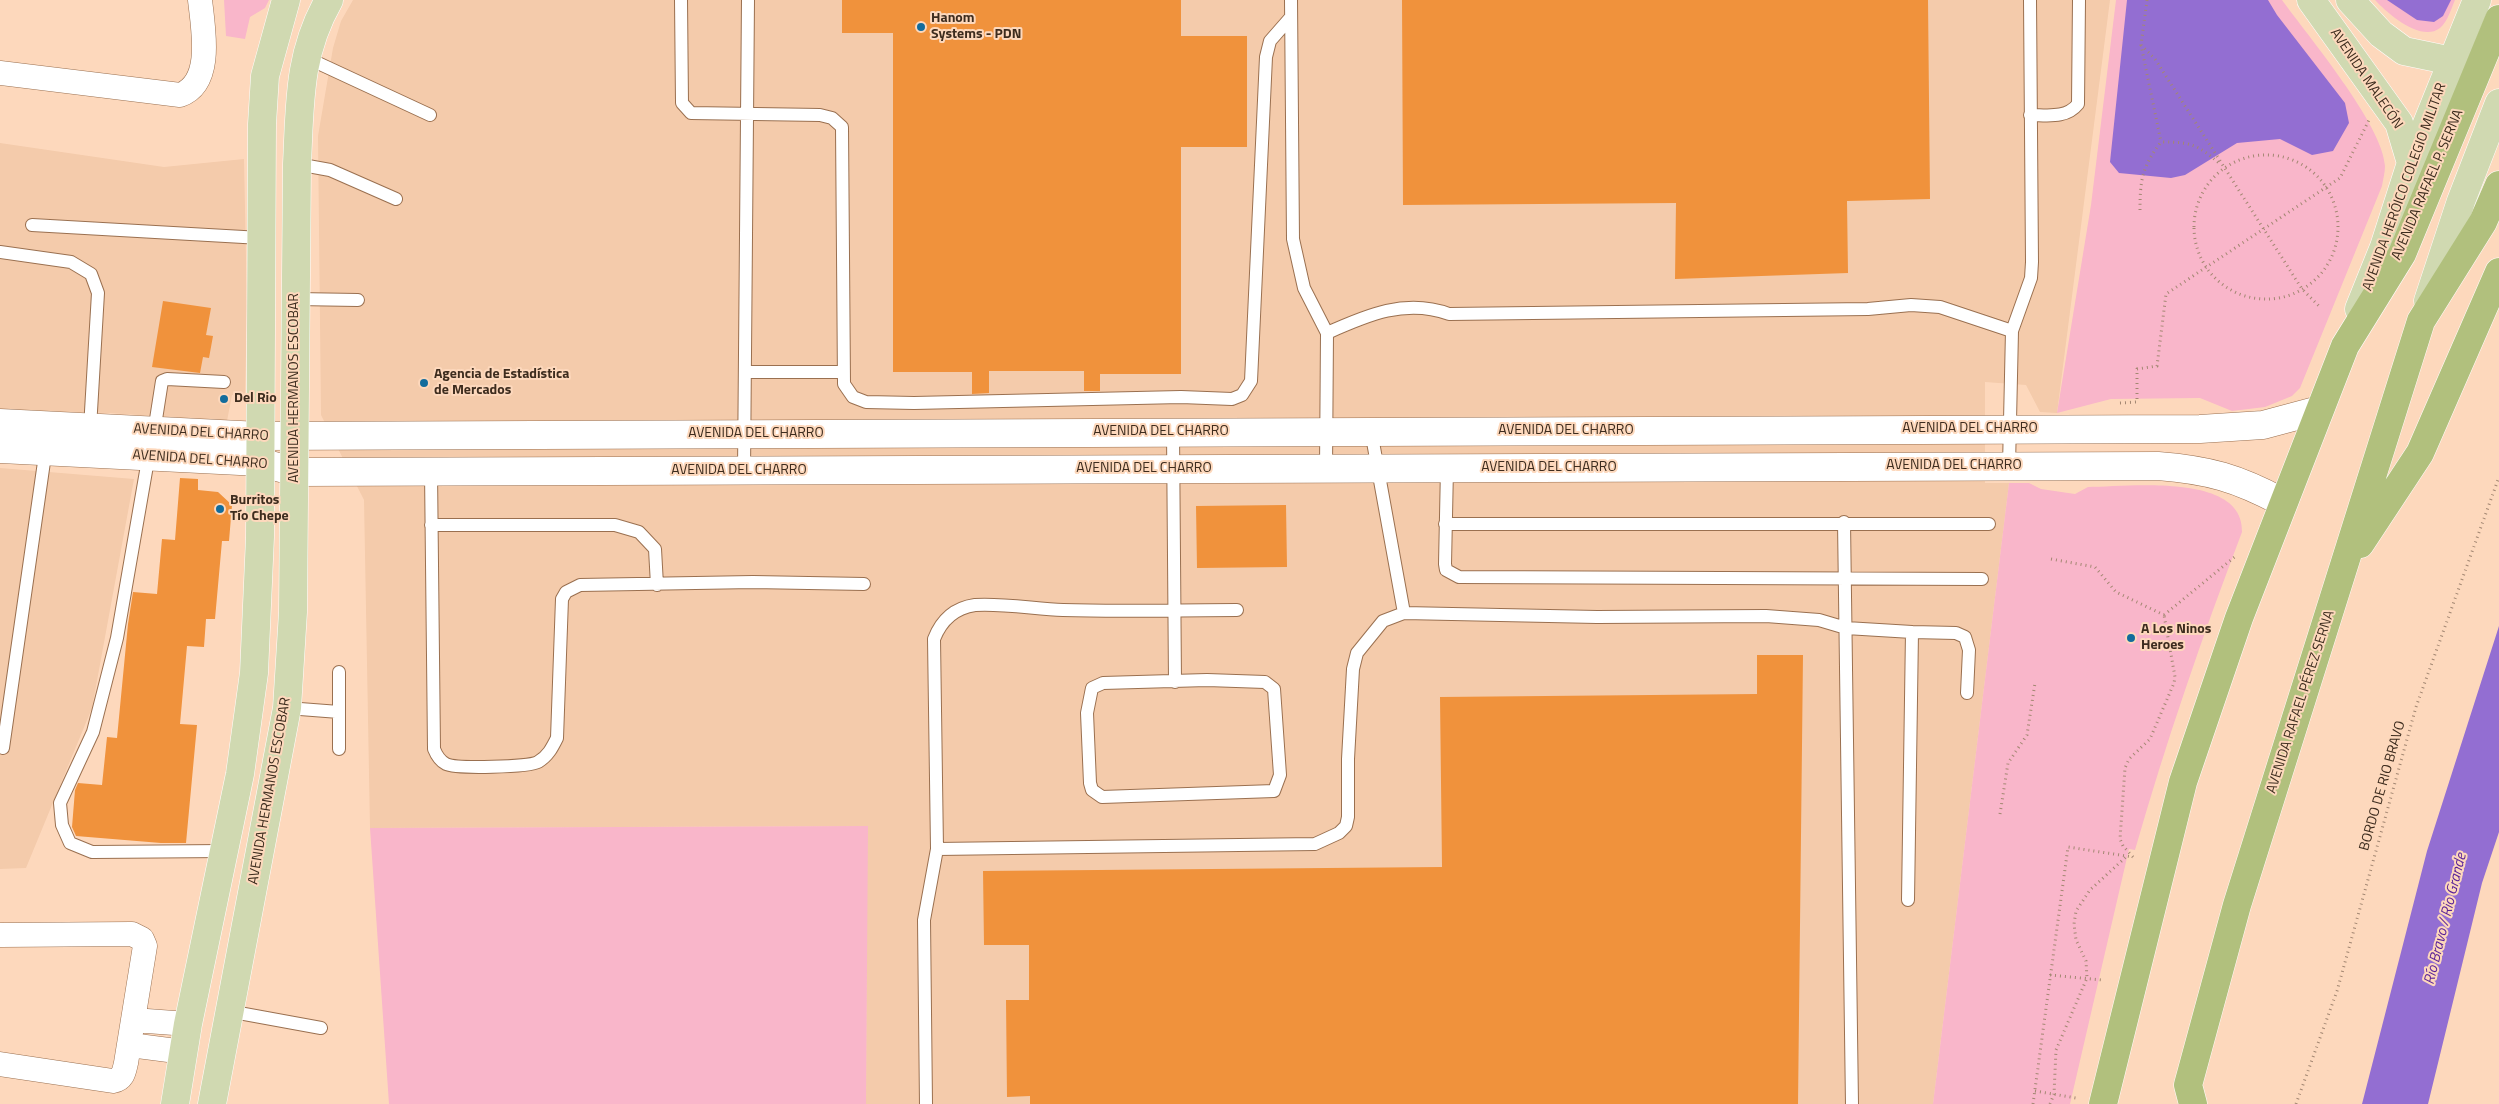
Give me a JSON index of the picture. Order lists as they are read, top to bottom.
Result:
{
  "streets": {
    "highway": ["AVENIDA RAFAEL P. SERNA", "AVENIDA RAFAEL PÉREZ SERNA"],
    "main road": ["AVENIDA MALECÓN", "AVENIDA HERÓICO COLEGIO MILITAR", "AVENIDA HERMANOS ESCOBAR"],
    "street": ["AVENIDA DEL CHARRO"],
    "path": ["BORDO DE RIO BRAVO"]
  },
  "crossings": [
    ["AVENIDA MALECÓN", "AVENIDA HERÓICO COLEGIO MILITAR"],
    ["AVENIDA RAFAEL P. SERNA", "AVENIDA HERÓICO COLEGIO MILITAR"],
    ["AVENIDA HERMANOS ESCOBAR", "AVENIDA DEL CHARRO"]
  ],
  "water": ["Río Bravo / Rio Grande"],
  "places": [
    "Hanom Systems - PDN",
    "Agencia de Estadística de Mercados",
    "Del Rio",
    "Burritos Tío Chepe",
    "A Los Ninos Heroes"
  ]
}
